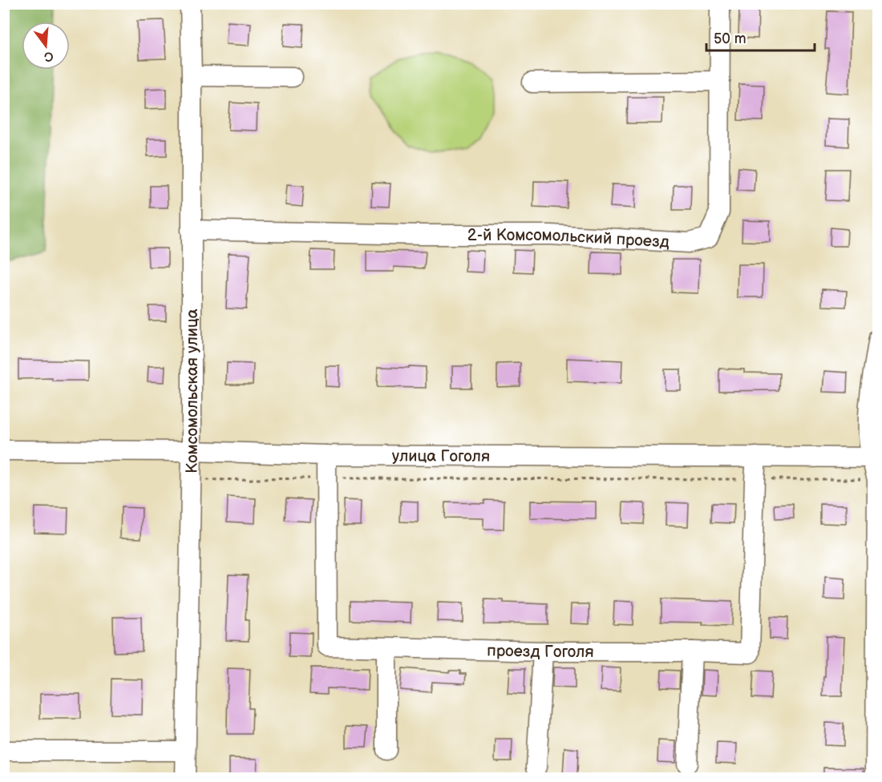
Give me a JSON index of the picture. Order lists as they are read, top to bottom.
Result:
{
  "streets": {
    "street": [
      "2-й Комсомольский проезд",
      "Комсомольская улица",
      "улица Гоголя",
      "проезд Гоголя"
    ]
  },
  "crossings": [
    ["2-й Комсомольский проезд", "Комсомольская улица"],
    ["Комсомольская улица", "улица Гоголя"],
    ["улица Гоголя", "проезд Гоголя"]
  ],
  "scale_bar": "50 m",
  "north": "bottom"
}
